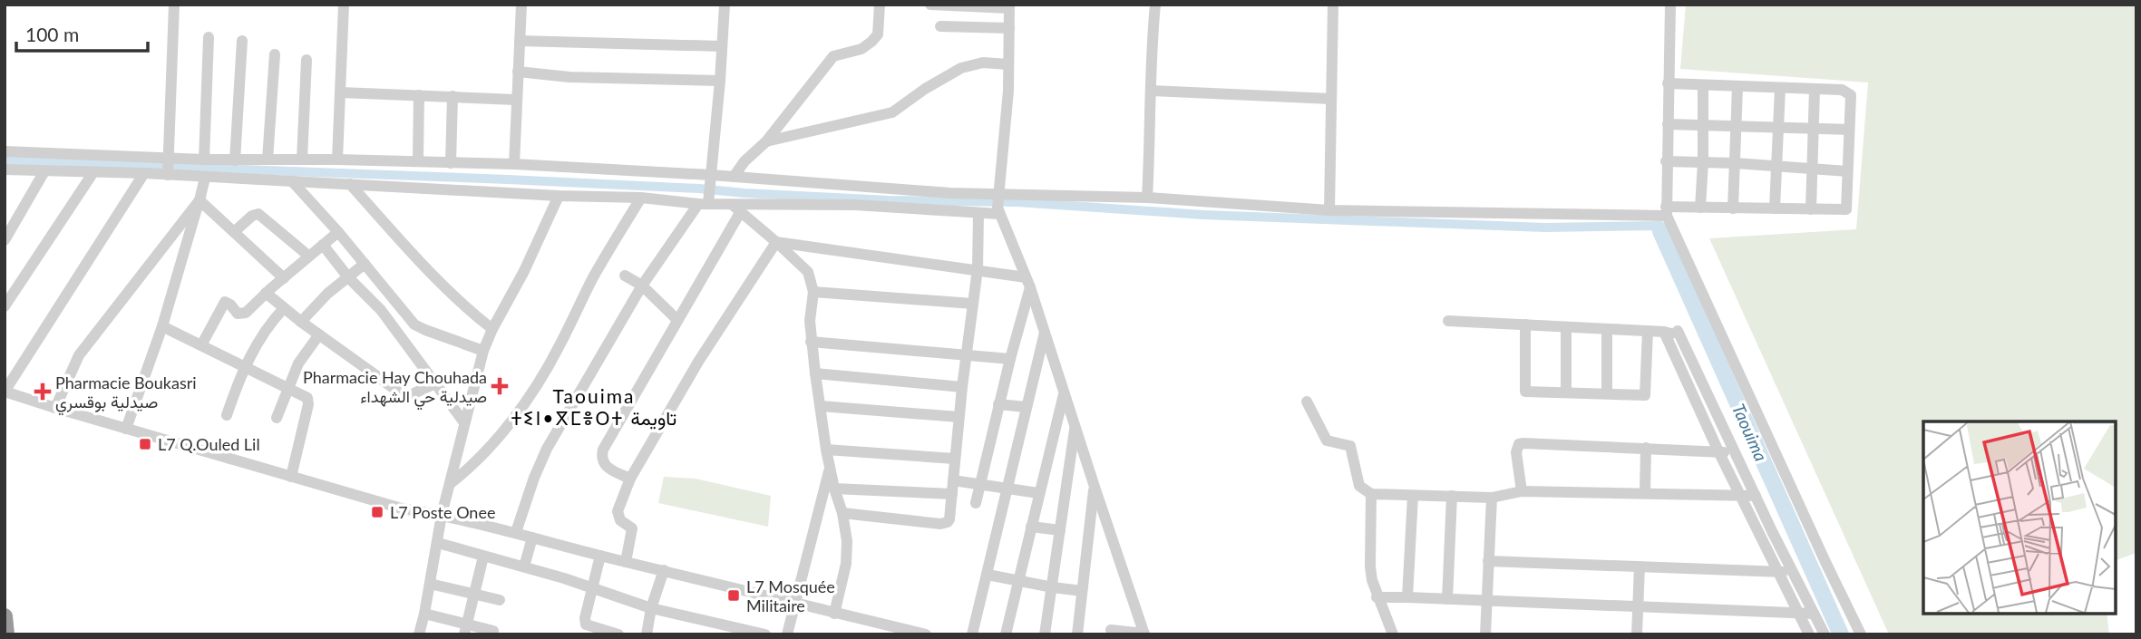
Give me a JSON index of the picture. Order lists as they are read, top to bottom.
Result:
{
  "districts": ["Taouima ⵜⵉⵏ•ⴳⵎⴻⵔⵜ تاويمة"],
  "water": ["Taouima"],
  "places": {
    "health": ["Pharmacie Hay Chouhada صيدلية حي الشهداء", "Pharmacie Boukasri صيدلية بوقسري"],
    "transit": ["L7 Q.Ouled Lil", "L7 Poste Onee", "L7 Mosquée Militaire"]
  },
  "scale_bar": "100 m"
}
